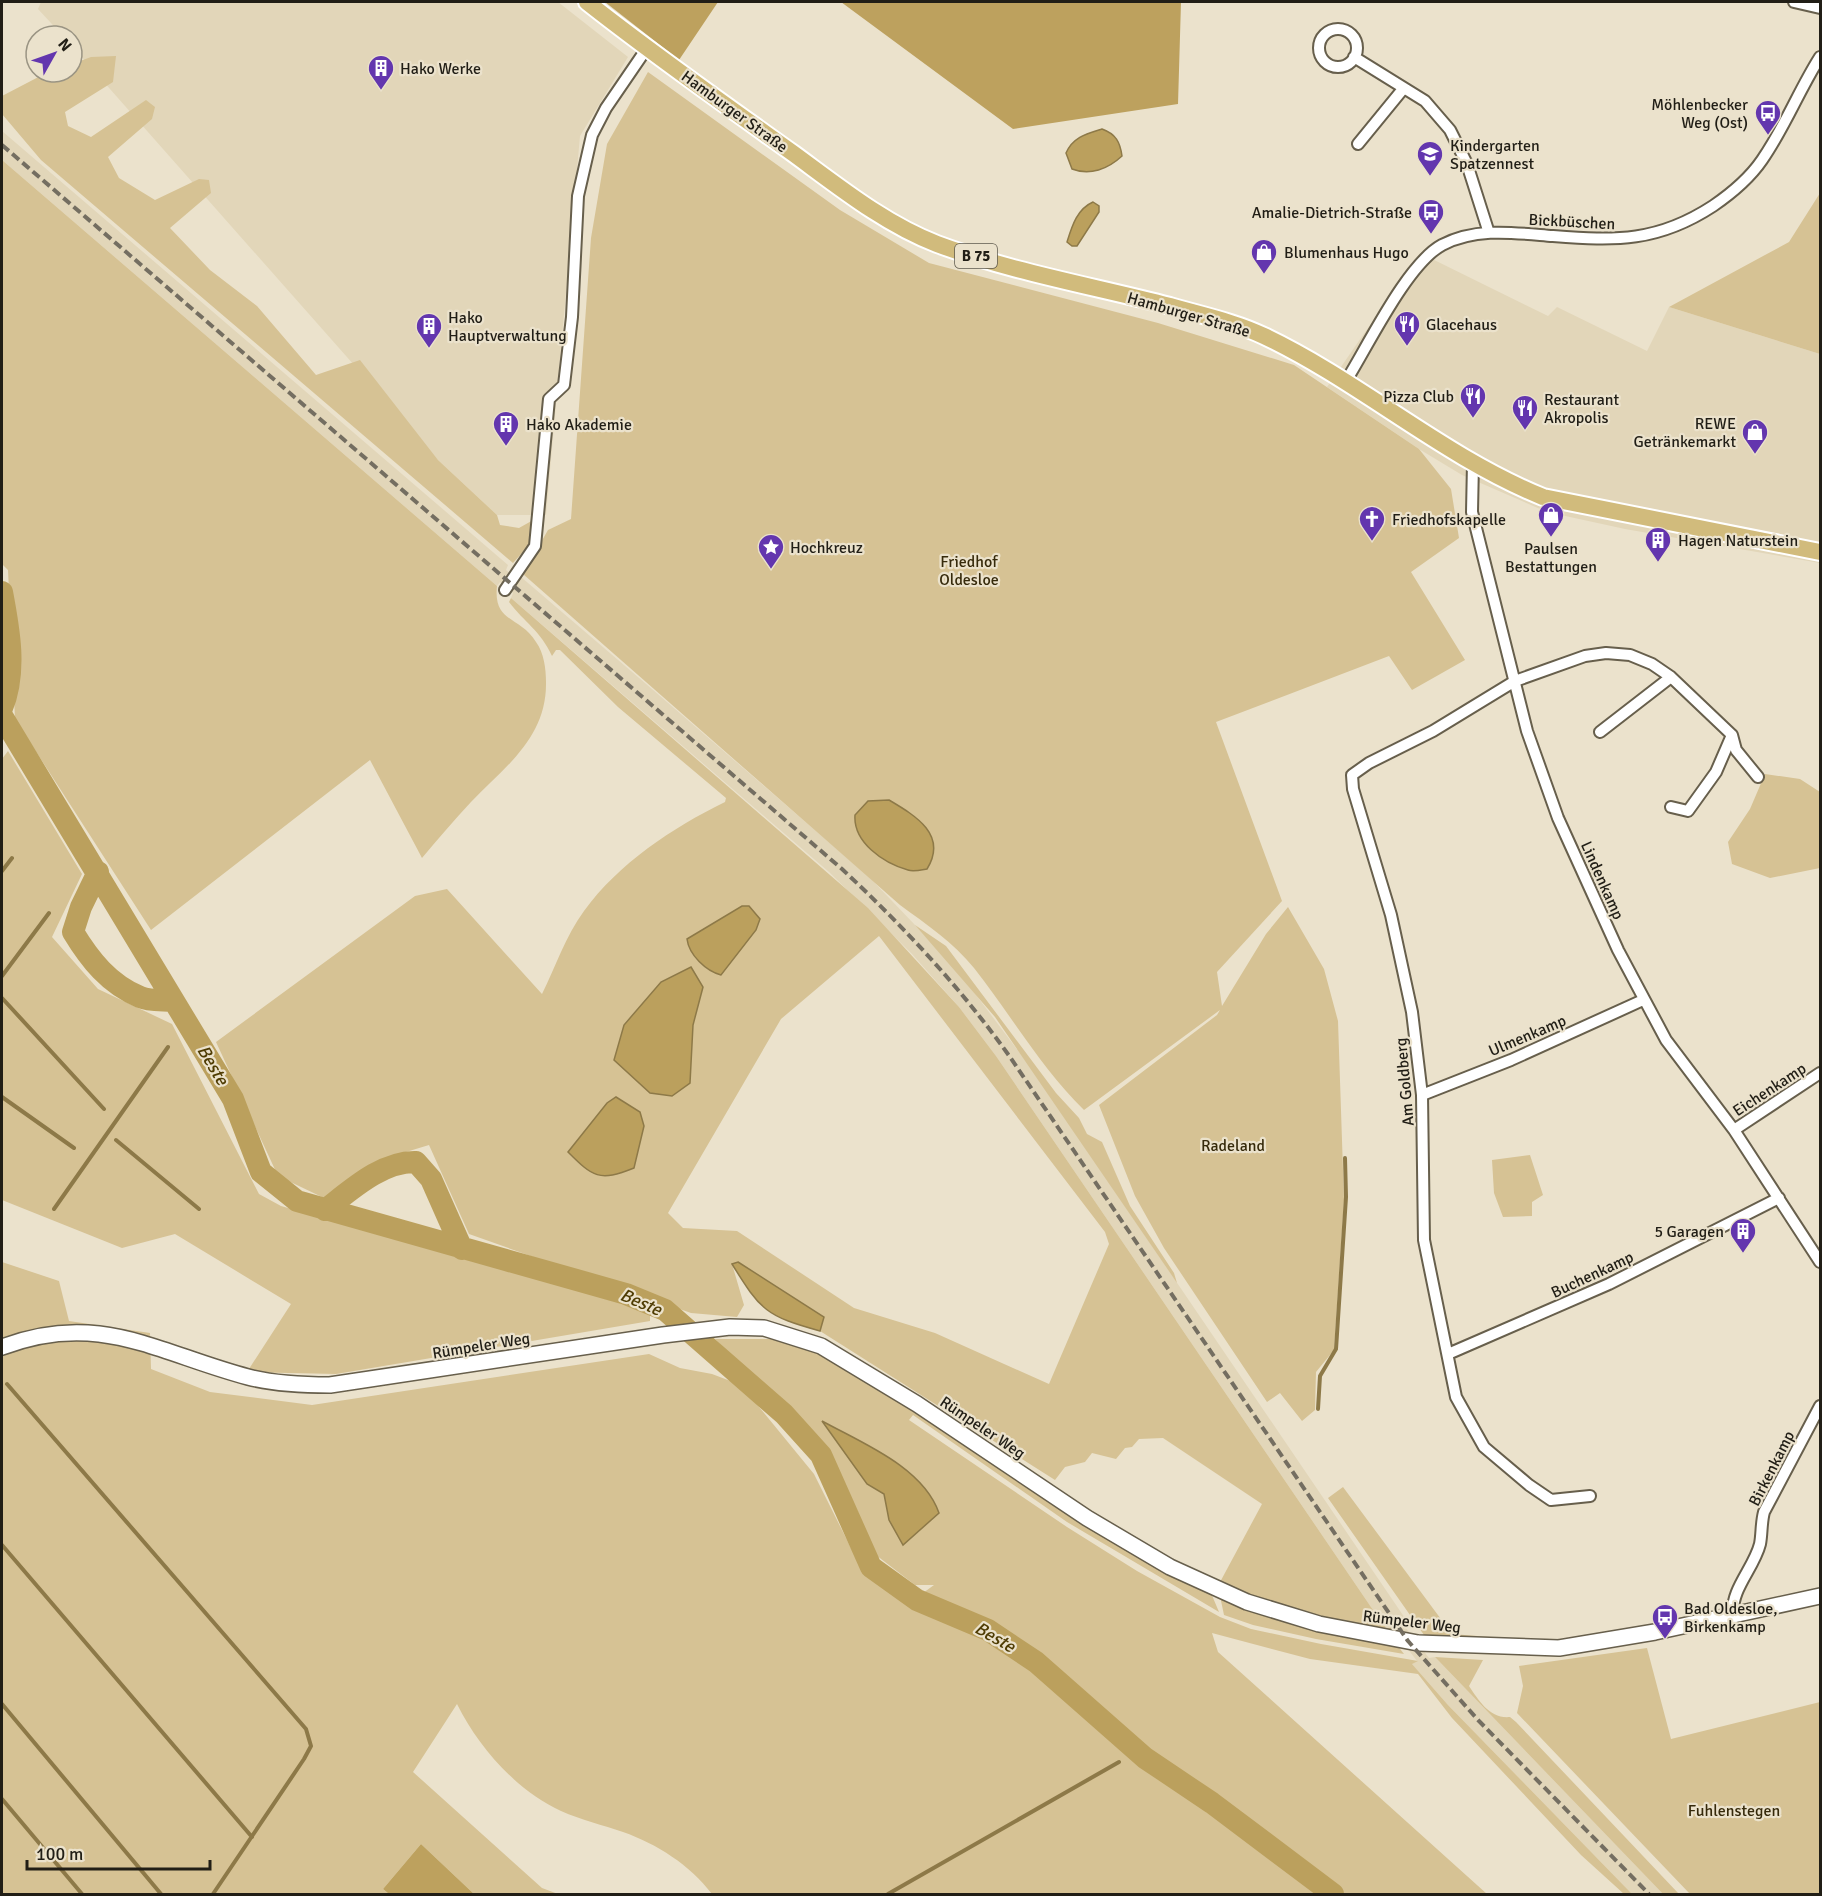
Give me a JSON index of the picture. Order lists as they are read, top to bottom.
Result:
{
  "streets": {
    "main road": ["Hamburger Straße", "B 75"],
    "street": [
      "Bickbüschen",
      "Lindenkamp",
      "Ulmenkamp",
      "Am Goldberg",
      "Eichenkamp",
      "Buchenkamp",
      "Rümpeler Weg",
      "Birkenkamp"
    ]
  },
  "crossings": [
    ["Hamburger Straße", "Bickbüschen"],
    ["Hamburger Straße", "Lindenkamp"],
    ["Lindenkamp", "Ulmenkamp"],
    ["Lindenkamp", "Am Goldberg"],
    ["Lindenkamp", "Eichenkamp"],
    ["Lindenkamp", "Buchenkamp"],
    ["Ulmenkamp", "Am Goldberg"],
    ["Am Goldberg", "Buchenkamp"],
    ["Rümpeler Weg", "Birkenkamp"]
  ],
  "water": ["Beste"],
  "parks": ["Friedhof Oldesloe", "Radeland", "Fuhlenstegen"],
  "places": {
    "building": [
      "Hako Werke",
      "Hako Hauptverwaltung",
      "Hako Akademie",
      "Hagen Naturstein",
      "5 Garagen"
    ],
    "bus stop": ["Möhlenbecker Weg (Ost)", "Amalie-Dietrich-Straße", "Bad Oldesloe, Birkenkamp"],
    "school or university": ["Kindergarten Spatzennest"],
    "shop": ["Blumenhaus Hugo", "REWE Getränkemarkt", "Paulsen Bestattungen"],
    "restaurant": ["Glacehaus", "Pizza Club", "Restaurant Akropolis"],
    "church": ["Friedhofskapelle"],
    "place": ["Hochkreuz"]
  },
  "scale_bar": "100 m",
  "north": "top right"
}
